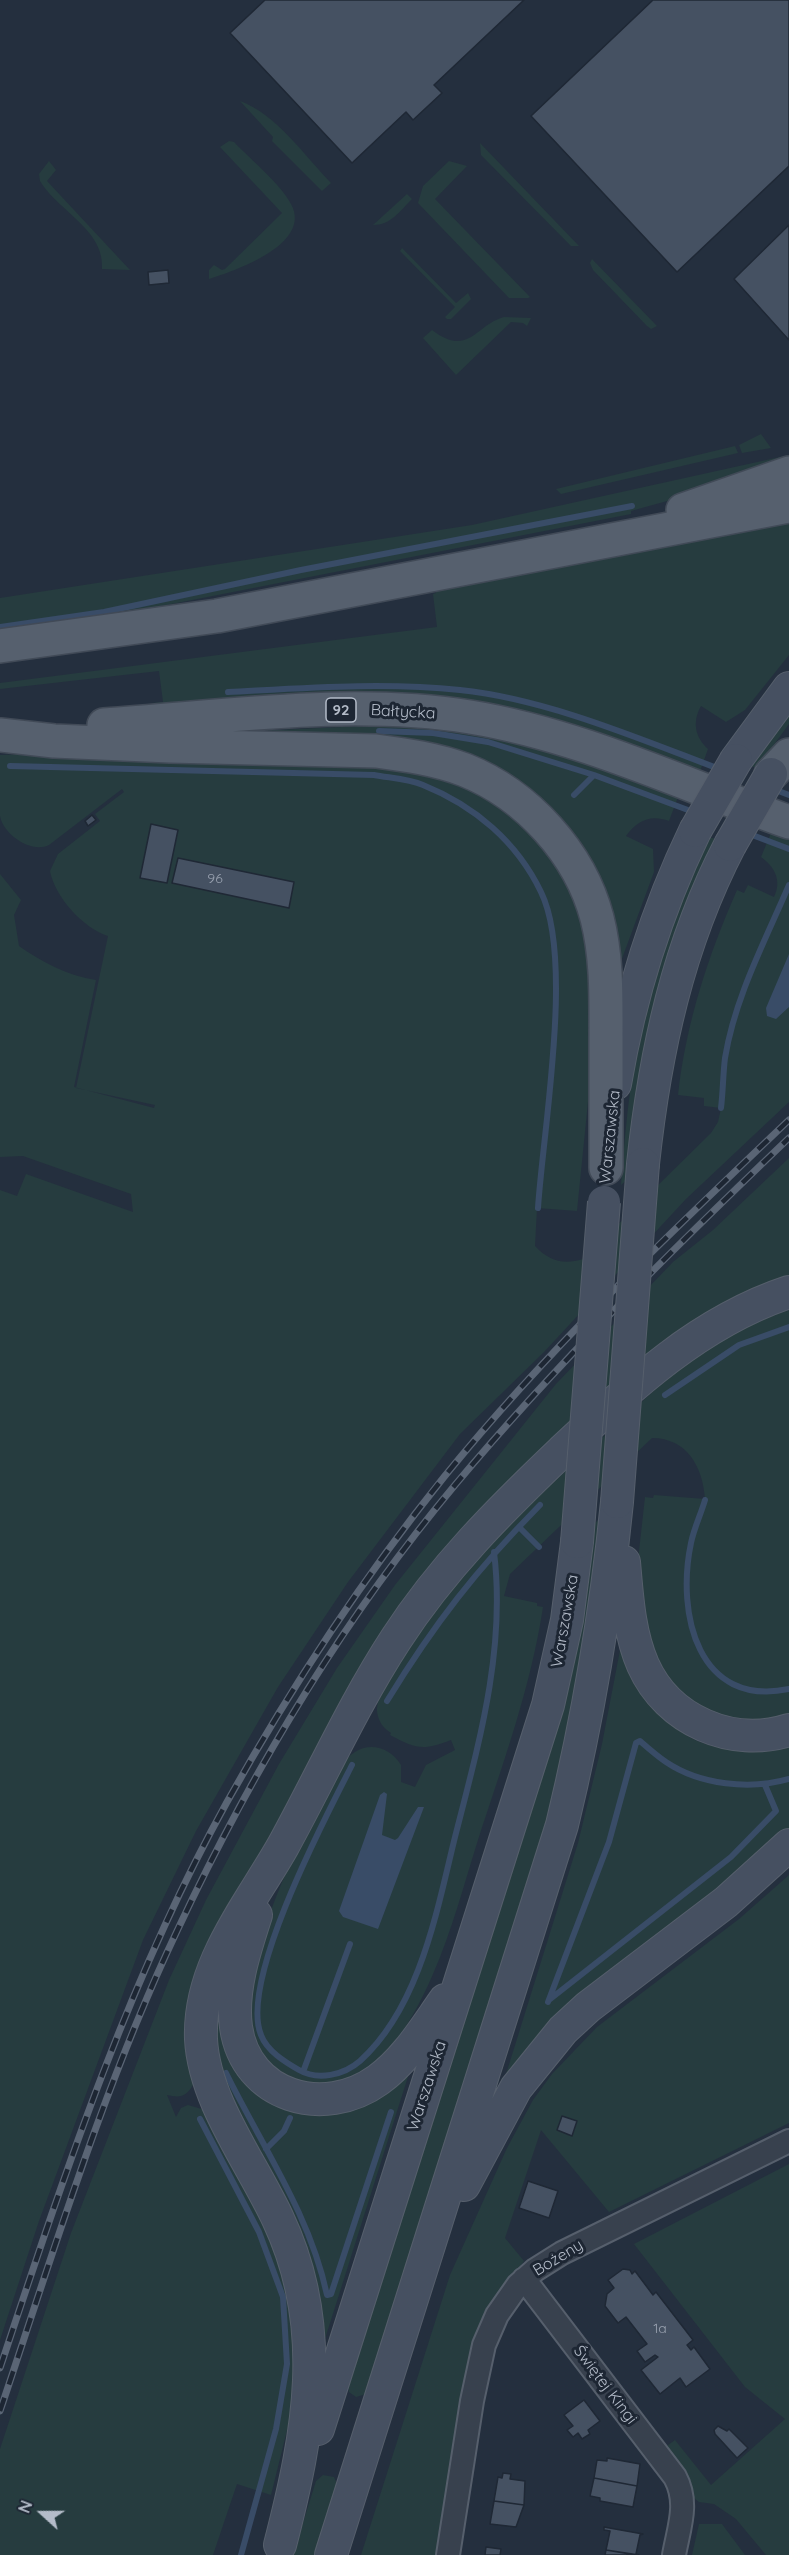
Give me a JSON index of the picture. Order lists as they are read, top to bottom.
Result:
{
  "streets": {
    "main road": ["92", "Bałtycka", "Warszawska"],
    "street": ["Bożeny", "Świętej Kingi"]
  },
  "crossings": [
    ["Bożeny", "Świętej Kingi"]
  ],
  "house_numbers": ["96", "1a"],
  "north": "left"
}
